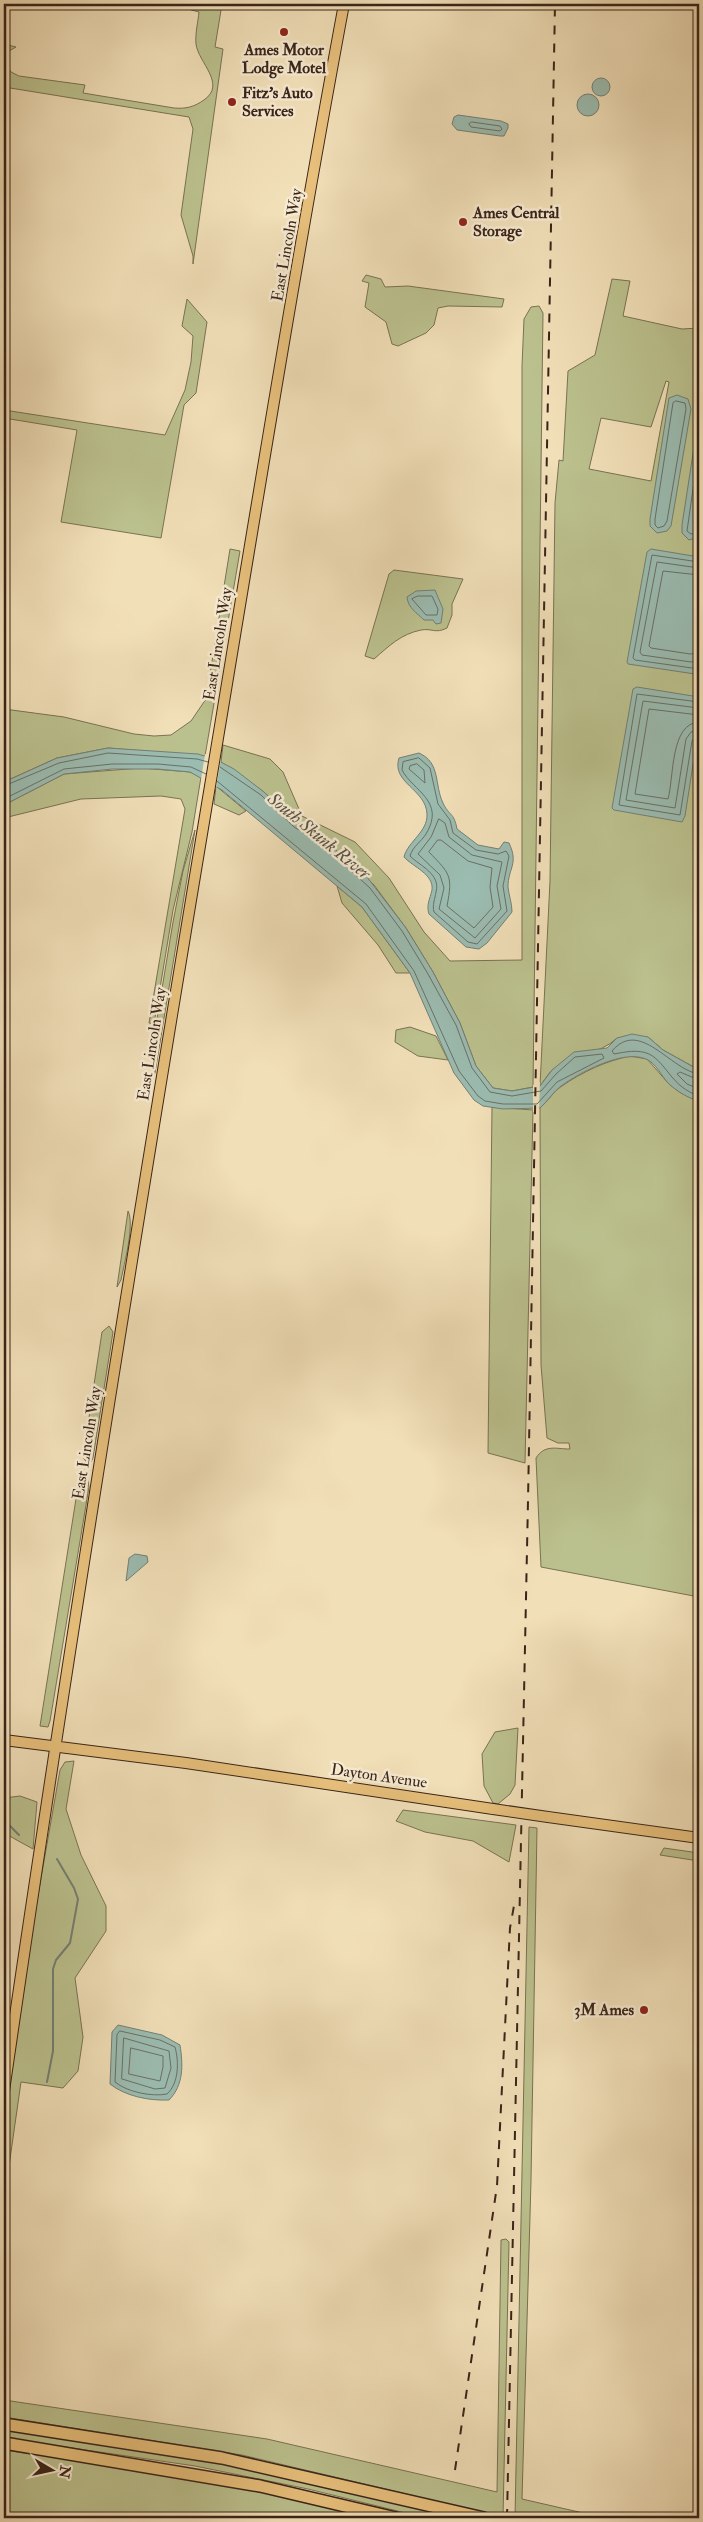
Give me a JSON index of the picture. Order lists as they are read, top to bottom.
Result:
{
  "streets": {
    "main road": ["East Lincoln Way", "Dayton Avenue"]
  },
  "crossings": [
    ["East Lincoln Way", "Dayton Avenue"]
  ],
  "water": ["South Skunk River"],
  "places": [
    "Ames Motor Lodge Motel",
    "Fitz's Auto Services",
    "Ames Central Storage",
    "3M Ames"
  ],
  "north": "right"
}
